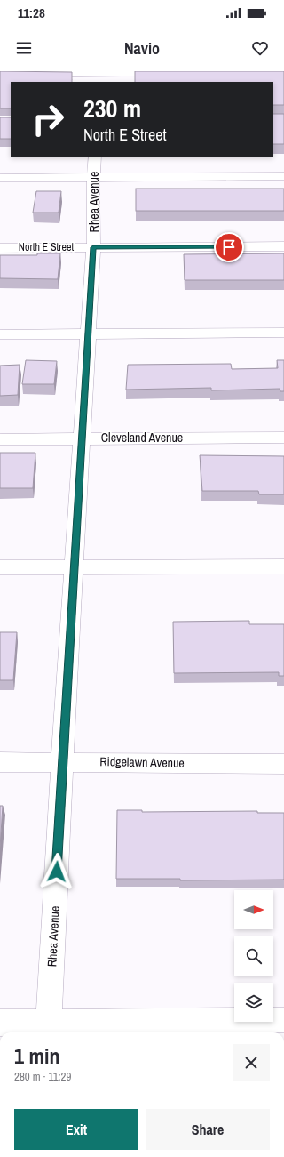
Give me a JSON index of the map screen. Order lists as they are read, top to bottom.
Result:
{
  "streets": {
    "street": [
      "Rhea Avenue",
      "North E Street",
      "Cleveland Avenue",
      "Ridgelawn Avenue"
    ]
  },
  "crossings": [
    ["Rhea Avenue", "North E Street"],
    ["Rhea Avenue", "Cleveland Avenue"],
    ["Rhea Avenue", "Ridgelawn Avenue"]
  ],
  "north": "right",
  "page": {
    "status": "11:28",
    "header": "Navio",
    "turn": ["230 m", "North E Street"],
    "heading": ["1 min", "280 m · 11:29"],
    "buttons": ["Exit", "Share"]
  }
}
